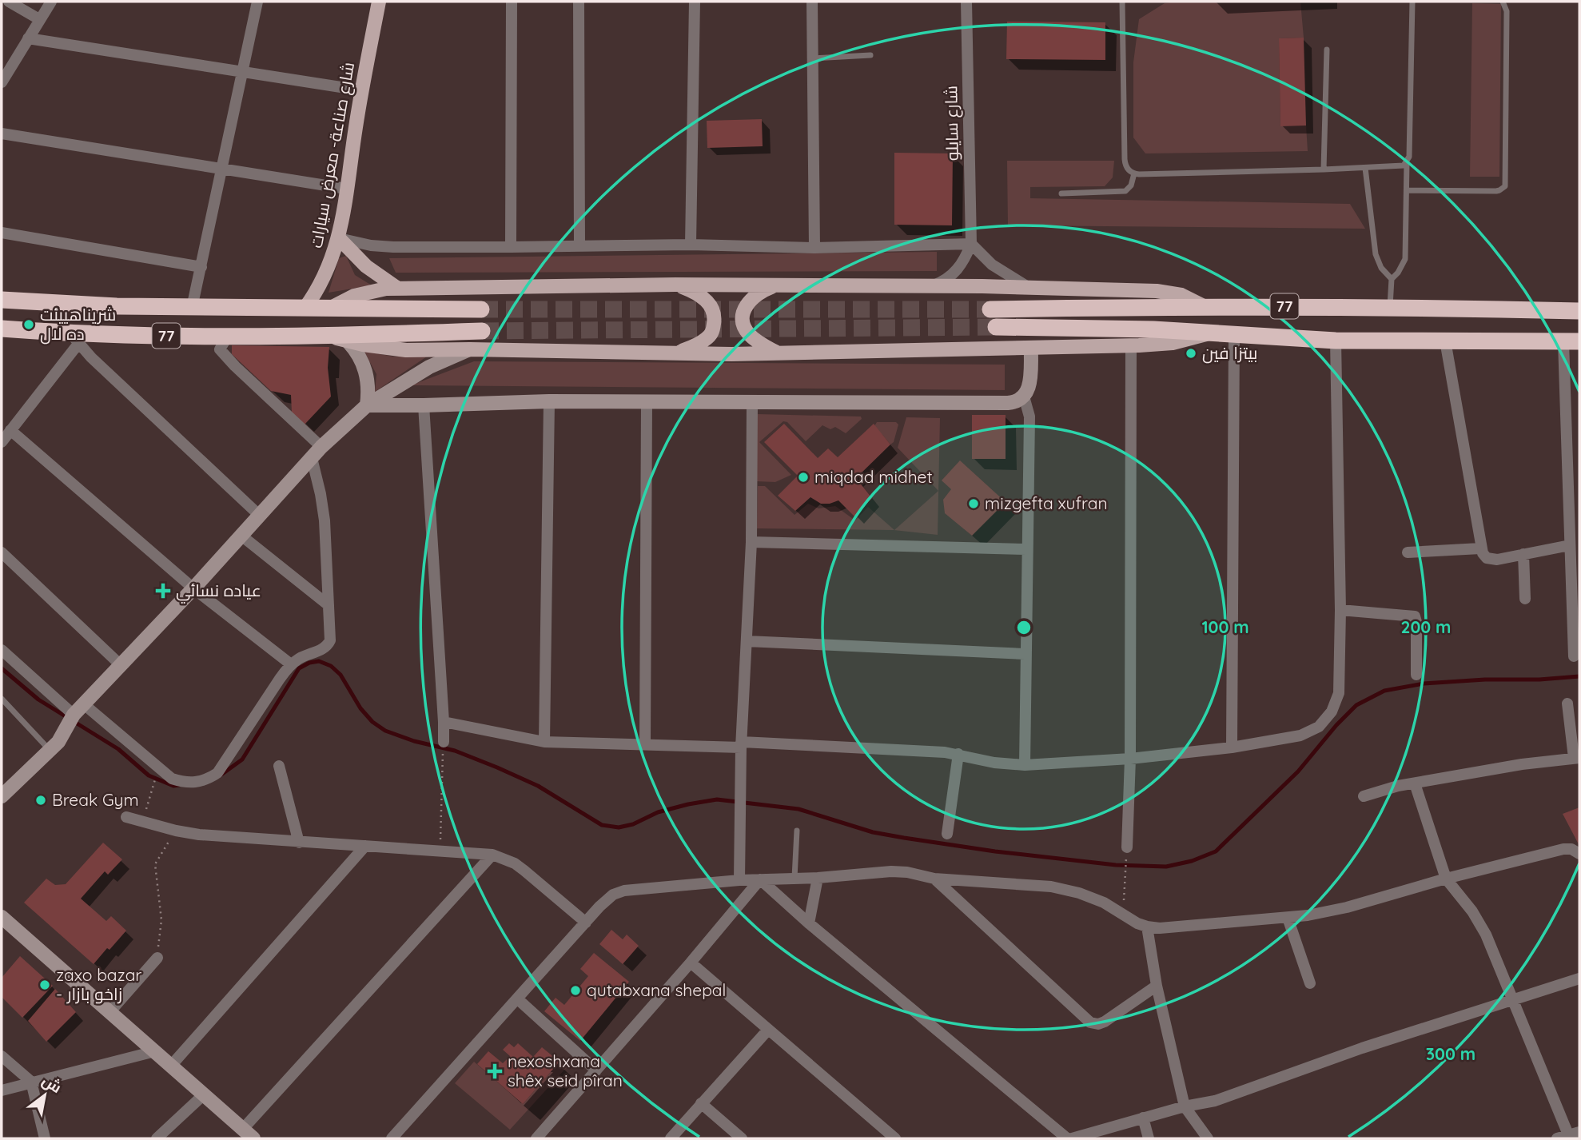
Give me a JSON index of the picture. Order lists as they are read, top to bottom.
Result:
{
  "streets": {
    "highway": ["77"],
    "main road": ["شارع صناعة- معرض سيارات"],
    "street": ["شارع سايلو"]
  },
  "crossings": [
    ["شارع صناعة- معرض سيارات", "77"]
  ],
  "places": {
    "other": [
      "شريناهييئت ده لال",
      "بيتزا فين",
      "miqdad midhet",
      "mizgefta xufran",
      "Break Gym",
      "zaxo bazar - زاخو بازار",
      "qutabxana shepal"
    ],
    "health": ["عياده نسائي", "nexoshxana shêx seid pîran"]
  },
  "north": "top right",
  "rings": ["100 m", "200 m", "300 m"]
}
